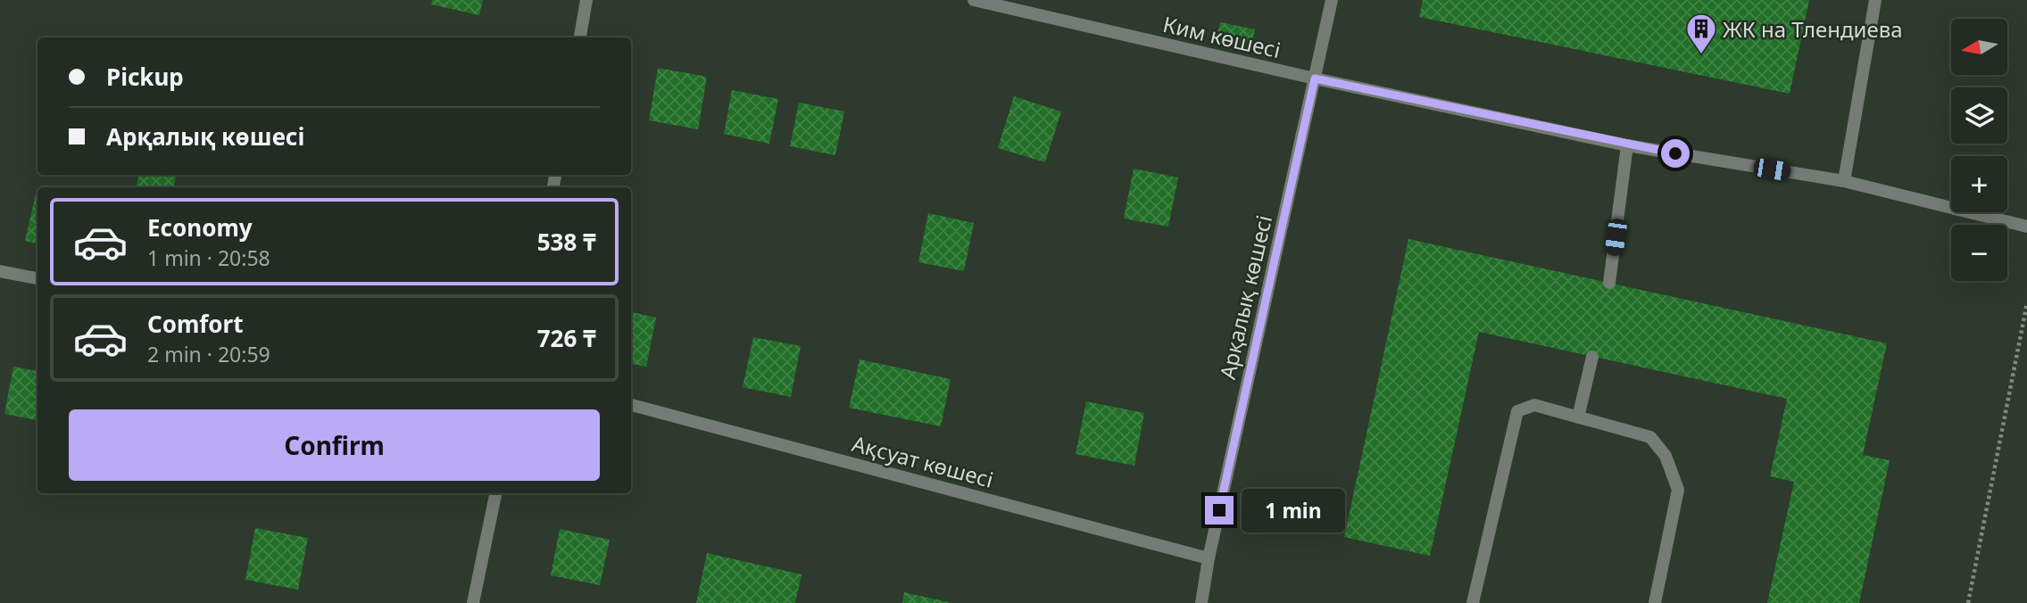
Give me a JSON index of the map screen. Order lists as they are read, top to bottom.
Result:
{
  "streets": {
    "street": ["Ким көшесі", "Арқалық көшесі", "Ақсуат көшесі"]
  },
  "crossings": [
    ["Ким көшесі", "Арқалық көшесі"],
    ["Арқалық көшесі", "Ақсуат көшесі"]
  ],
  "places": {
    "building": ["ЖК на Тлендиева"]
  },
  "north": "left",
  "page": {
    "map_buttons": ["+", "−"],
    "banner": ["Pickup", "Арқалық көшесі"],
    "list": [
      {
        "name": "Economy",
        "note": "1 min · 20:58",
        "value": "538 ₸"
      },
      {
        "name": "Comfort",
        "note": "2 min · 20:59",
        "value": "726 ₸"
      }
    ],
    "buttons": "Confirm",
    "bubble": "1 min"
  }
}
